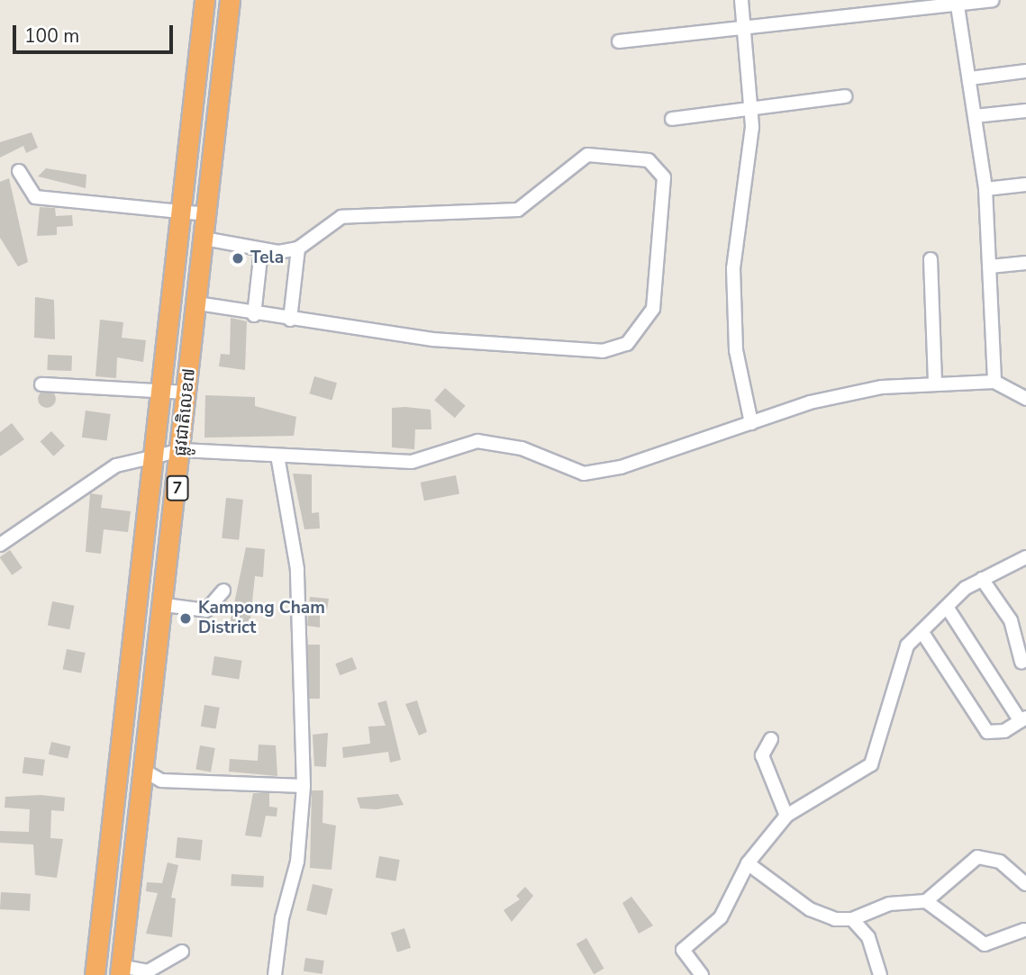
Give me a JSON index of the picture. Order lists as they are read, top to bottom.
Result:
{
  "streets": {
    "highway": ["ផ្លូវជាតិលេខ៧", "7"]
  },
  "places": ["Tela", "Kampong Cham District"],
  "scale_bar": "100 m"
}
